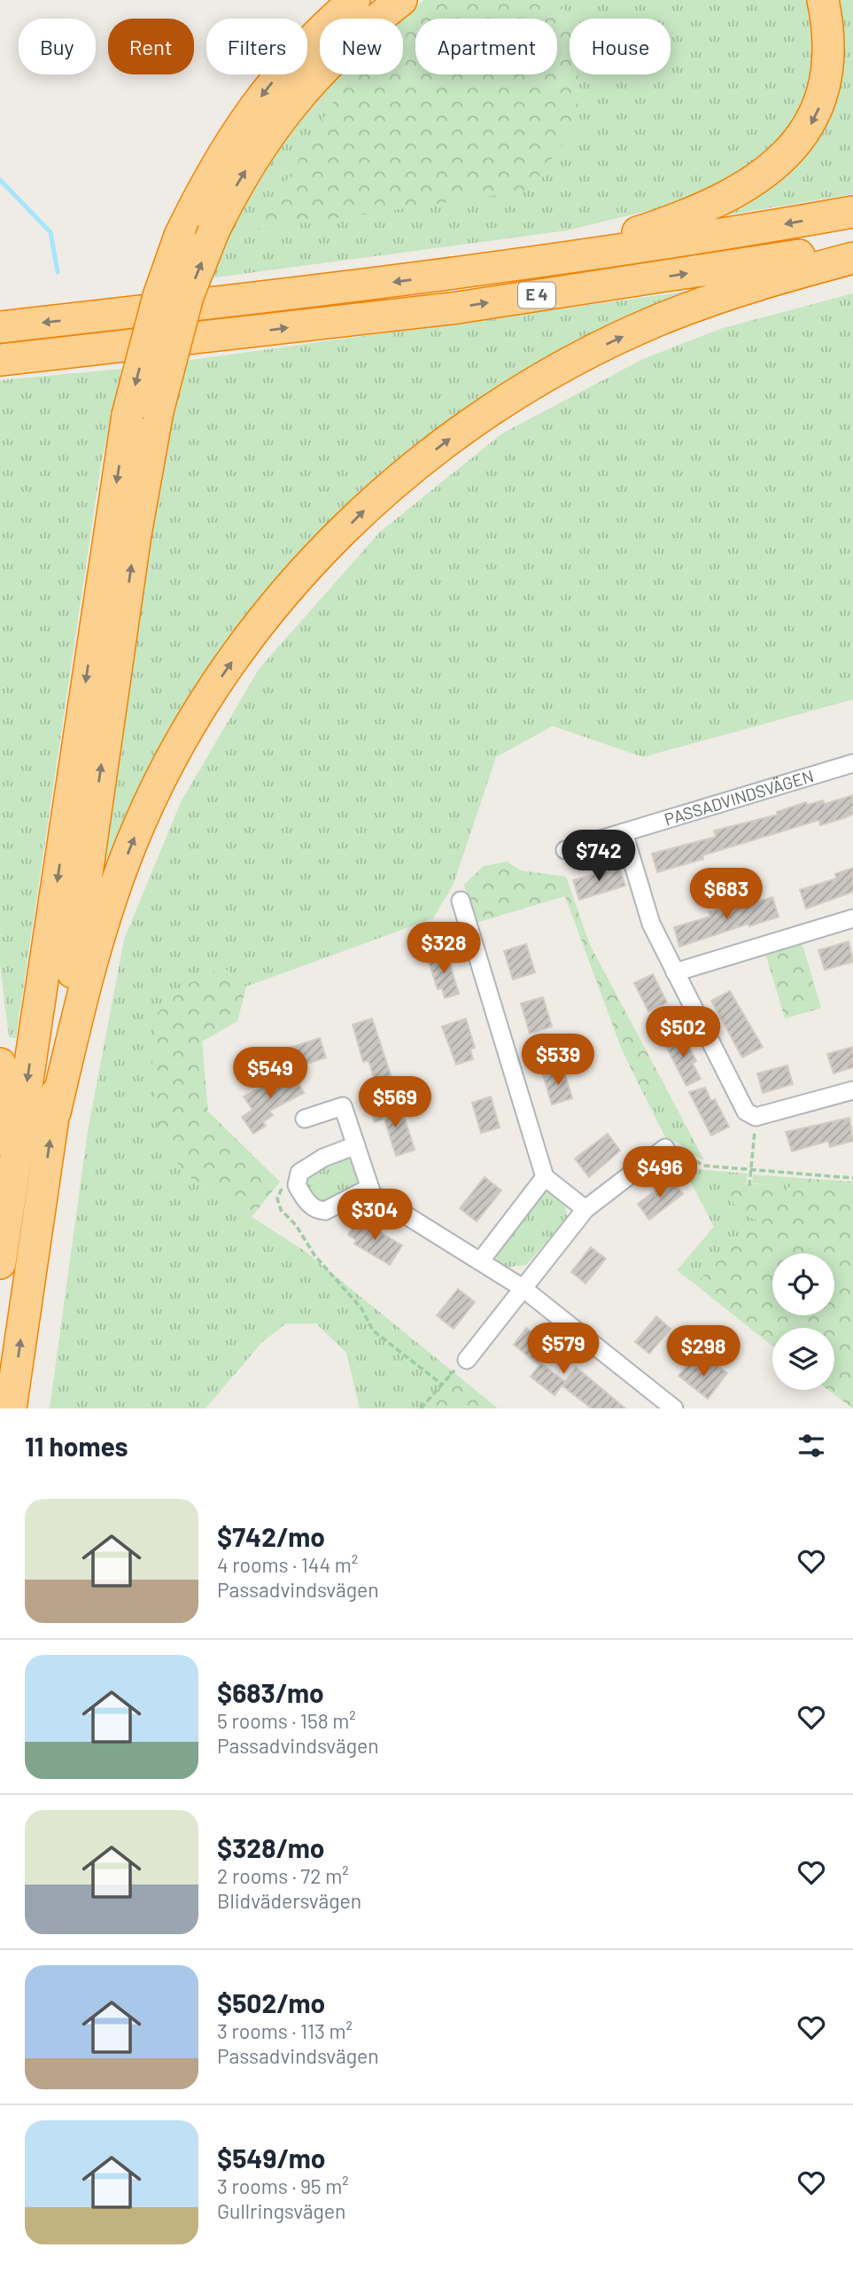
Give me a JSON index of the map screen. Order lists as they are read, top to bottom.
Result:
{
  "streets": {
    "highway": ["E 4"],
    "street": ["PASSADVINDSVÄGEN"]
  },
  "page": {
    "chip": [
      "Buy",
      "Rent",
      "Filters",
      "New",
      "Apartment",
      "House"
    ],
    "price": [
      "$742",
      "$683",
      "$328",
      "$502",
      "$539",
      "$549",
      "$569",
      "$496",
      "$304",
      "$579",
      "$298"
    ],
    "heading": "11 homes",
    "list": [
      {
        "name": "$742/mo",
        "note": "4 rooms · 144 m² · Passadvindsvägen"
      },
      {
        "name": "$683/mo",
        "note": "5 rooms · 158 m² · Passadvindsvägen"
      },
      {
        "name": "$328/mo",
        "note": "2 rooms · 72 m² · Blidvädersvägen"
      },
      {
        "name": "$502/mo",
        "note": "3 rooms · 113 m² · Passadvindsvägen"
      },
      {
        "name": "$549/mo",
        "note": "3 rooms · 95 m² · Gullringsvägen"
      }
    ]
  }
}
